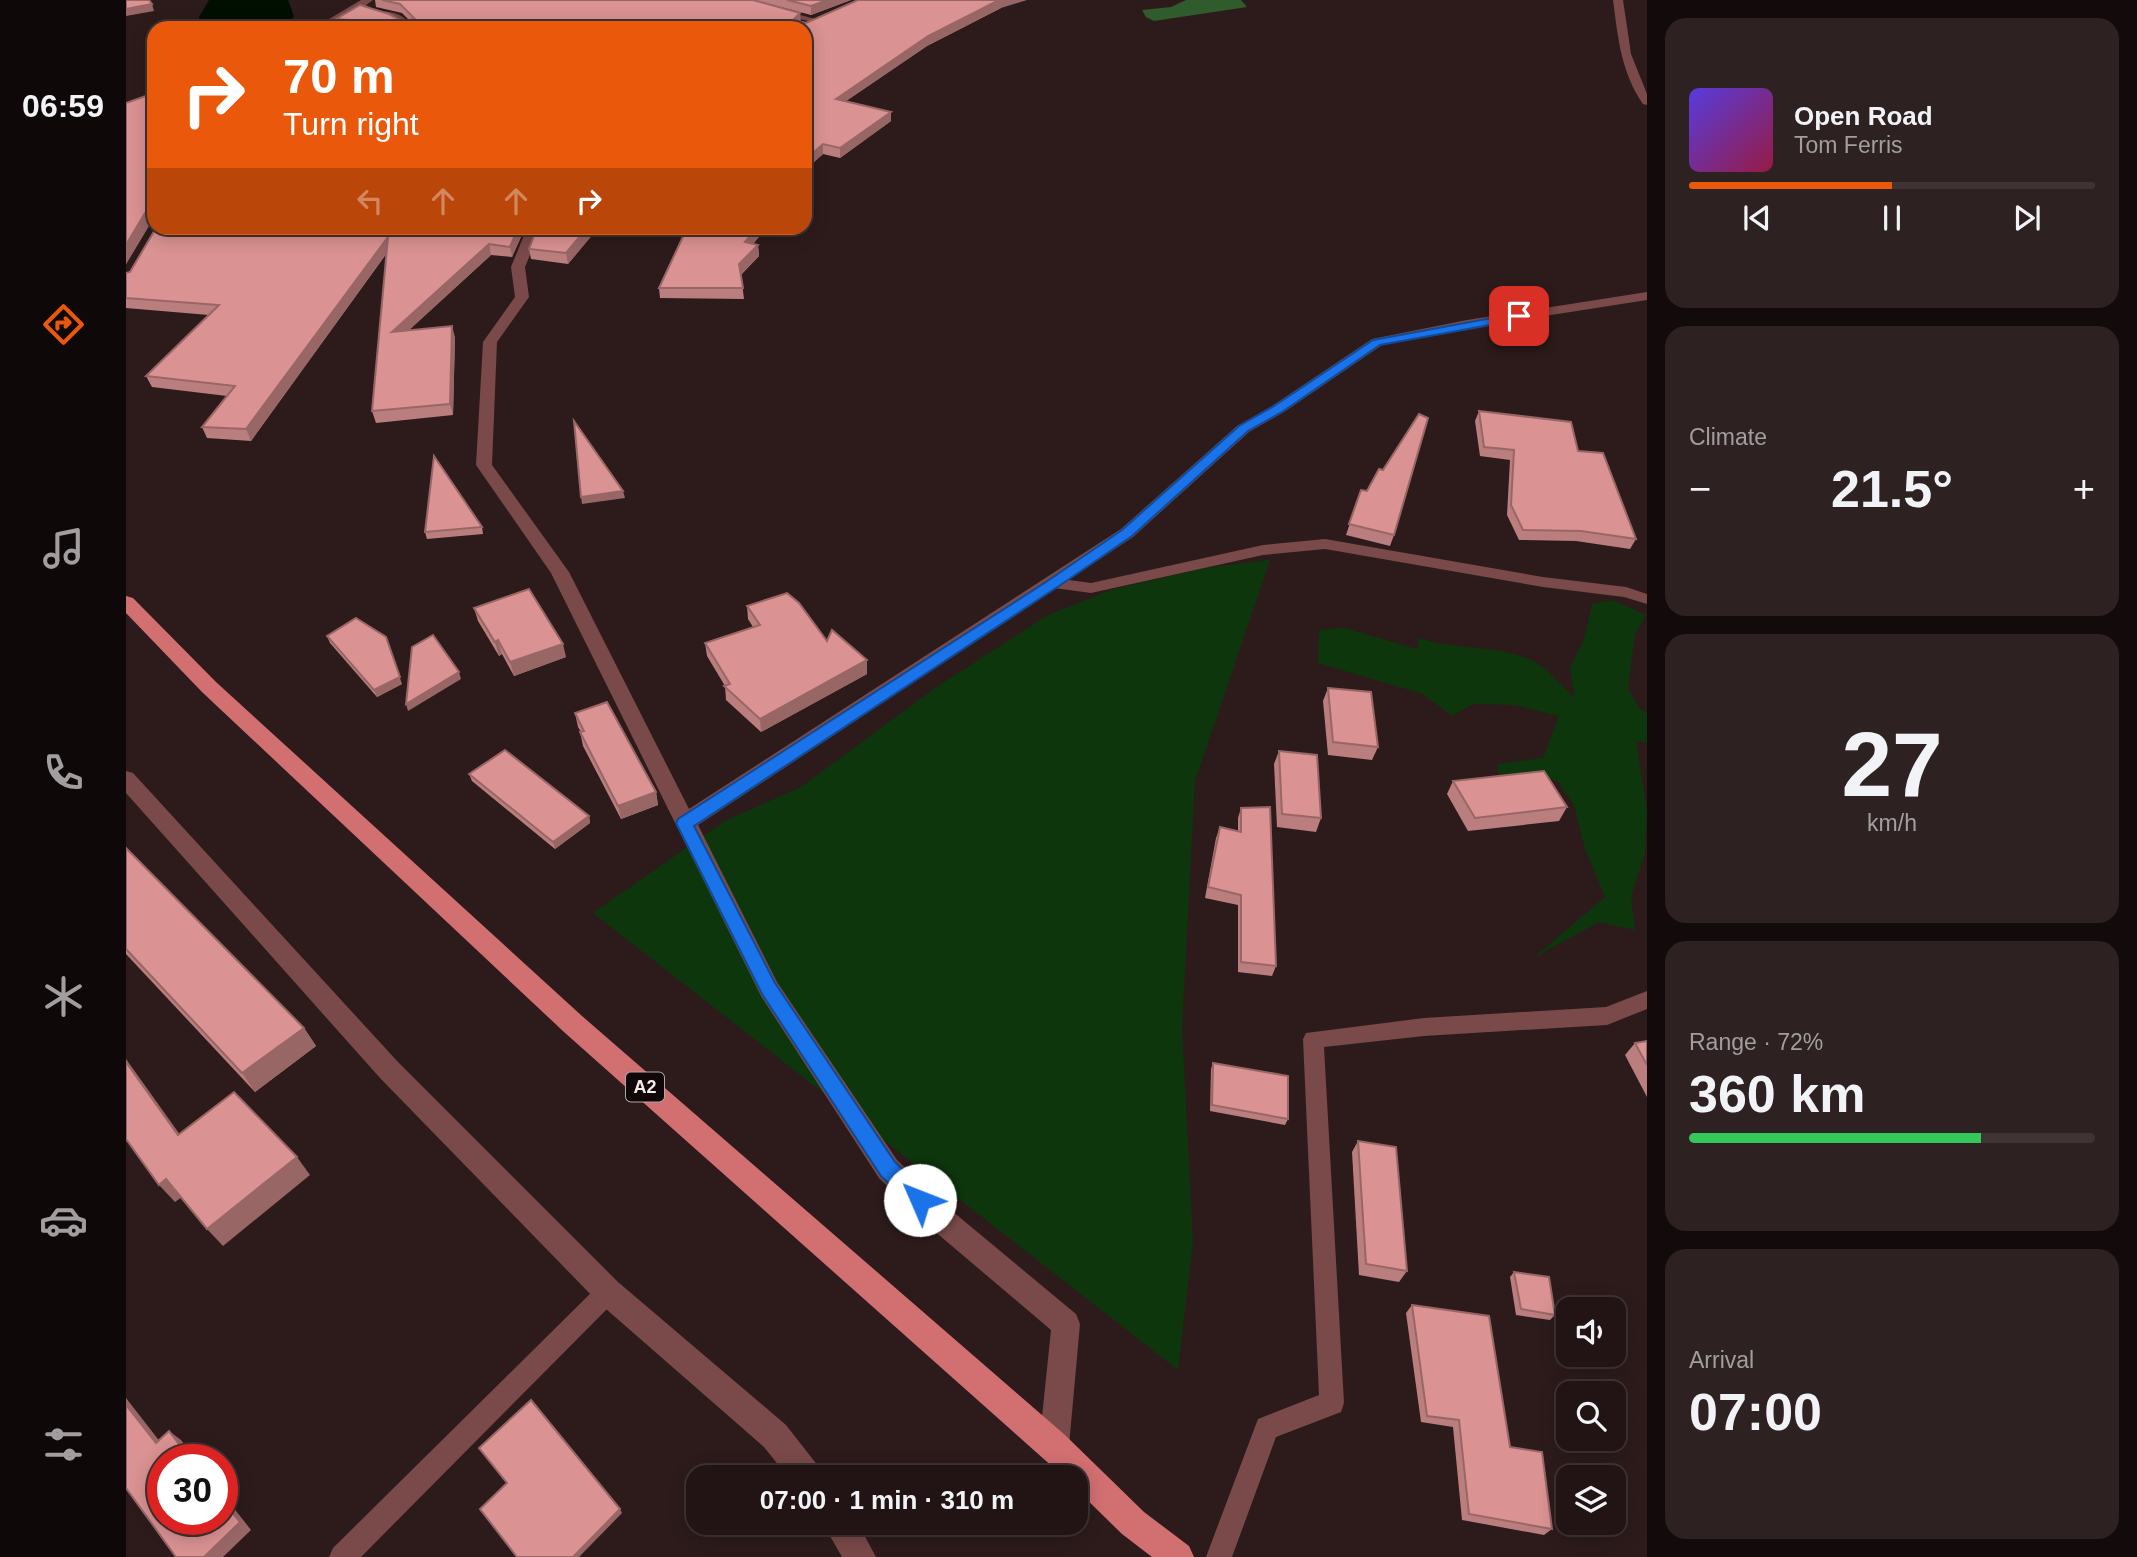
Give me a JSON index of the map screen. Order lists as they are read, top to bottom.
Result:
{
  "streets": {
    "main road": ["A2"]
  },
  "page": {
    "tabs": "06:59",
    "turn": ["70 m", "Turn right"],
    "song": ["Open Road", "Tom Ferris"],
    "tile": [
      "Climate",
      ["27", "km/h"],
      ["Range · 72%", "360 km"],
      ["Arrival", "07:00"]
    ],
    "heat": ["−", "21.5°", "+"],
    "limit": "30",
    "trip": "07:00 · 1 min · 310 m"
  }
}
